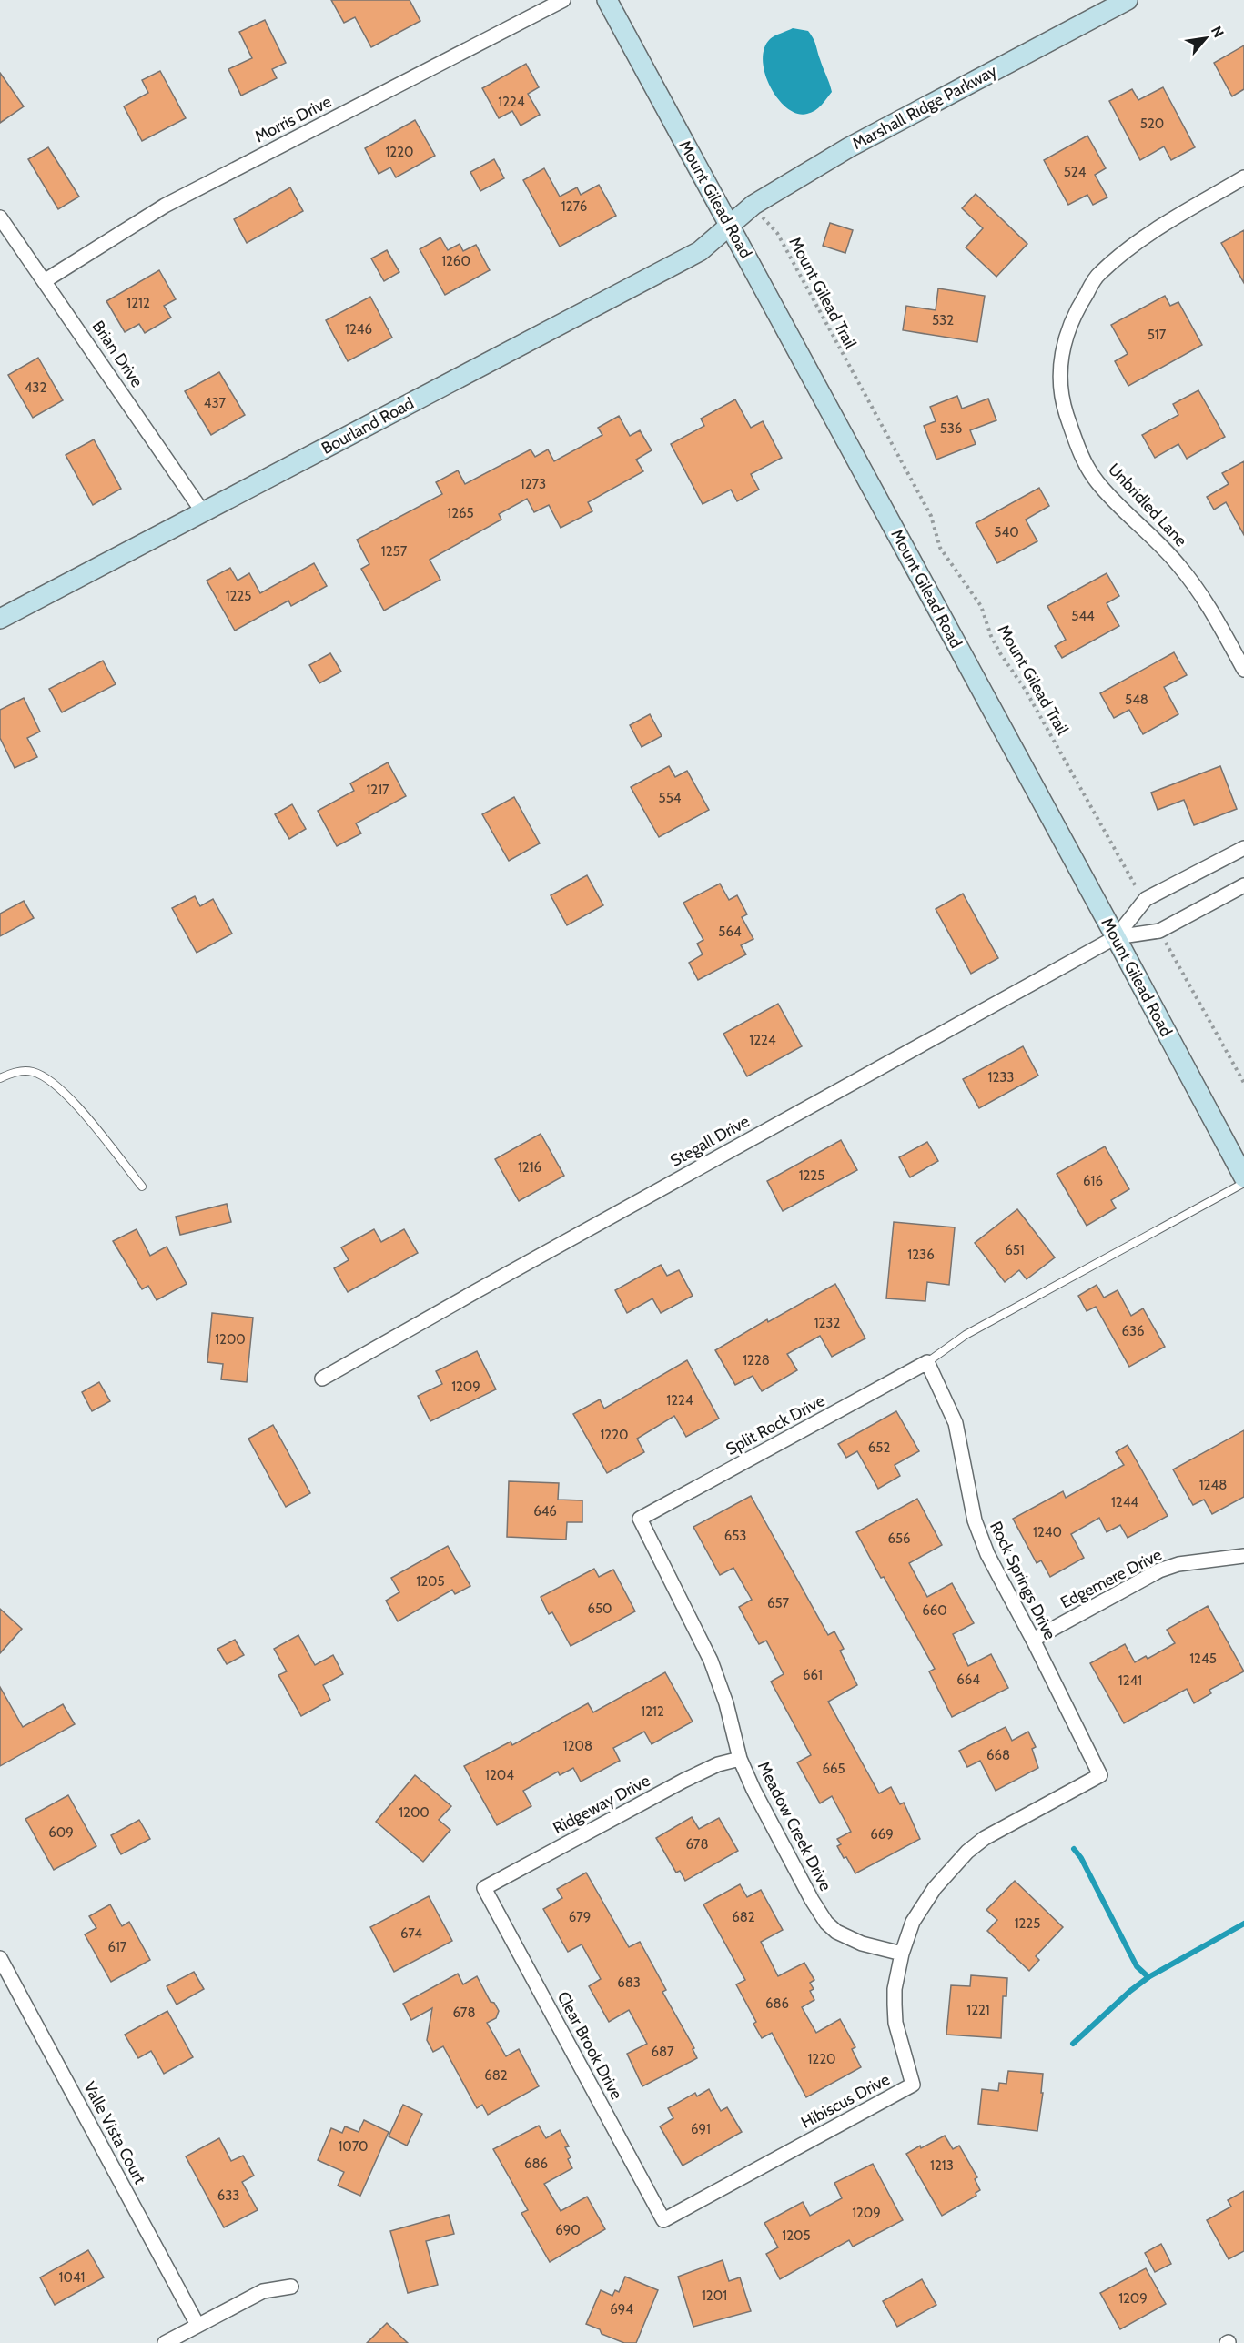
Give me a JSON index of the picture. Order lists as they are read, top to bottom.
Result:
{
  "streets": {
    "street": [
      "Marshall Ridge Parkway",
      "Morris Drive",
      "Mount Gilead Road",
      "Brian Drive",
      "Bourland Road",
      "Unbridled Lane",
      "Stegall Drive",
      "Split Rock Drive",
      "Edgemere Drive",
      "Rock Springs Drive",
      "Ridgeway Drive",
      "Meadow Creek Drive",
      "Clear Brook Drive",
      "Hibiscus Drive",
      "Valle Vista Court"
    ],
    "path": ["Mount Gilead Trail"]
  },
  "crossings": [
    ["Marshall Ridge Parkway", "Mount Gilead Road"],
    ["Marshall Ridge Parkway", "Mount Gilead Trail"],
    ["Marshall Ridge Parkway", "Bourland Road"],
    ["Morris Drive", "Brian Drive"],
    ["Mount Gilead Road", "Bourland Road"],
    ["Mount Gilead Road", "Stegall Drive"],
    ["Brian Drive", "Bourland Road"],
    ["Split Rock Drive", "Rock Springs Drive"],
    ["Split Rock Drive", "Meadow Creek Drive"],
    ["Edgemere Drive", "Rock Springs Drive"],
    ["Rock Springs Drive", "Hibiscus Drive"],
    ["Ridgeway Drive", "Meadow Creek Drive"],
    ["Ridgeway Drive", "Clear Brook Drive"],
    ["Meadow Creek Drive", "Hibiscus Drive"],
    ["Clear Brook Drive", "Hibiscus Drive"]
  ],
  "house_numbers": [
    "1224",
    "520",
    "1220",
    "524",
    "1276",
    "1260",
    "1212",
    "532",
    "1246",
    "517",
    "432",
    "437",
    "536",
    "1273",
    "1265",
    "540",
    "1257",
    "1225",
    "544",
    "548",
    "1217",
    "554",
    "564",
    "1224",
    "1233",
    "1216",
    "1225",
    "616",
    "651",
    "1236",
    "1232",
    "636",
    "1200",
    "1228",
    "1209",
    "1224",
    "1220",
    "652",
    "1248",
    "1244",
    "646",
    "1240",
    "653",
    "656",
    "1205",
    "657",
    "650",
    "660",
    "1245",
    "661",
    "664",
    "1241",
    "1212",
    "1208",
    "668",
    "665",
    "1204",
    "1200",
    "609",
    "669",
    "678",
    "679",
    "682",
    "1225",
    "674",
    "617",
    "683",
    "686",
    "1221",
    "678",
    "687",
    "1220",
    "682",
    "691",
    "1070",
    "686",
    "1213",
    "633",
    "1209",
    "690",
    "1205",
    "1041",
    "1201",
    "1209",
    "694"
  ],
  "north": "top right"
}
